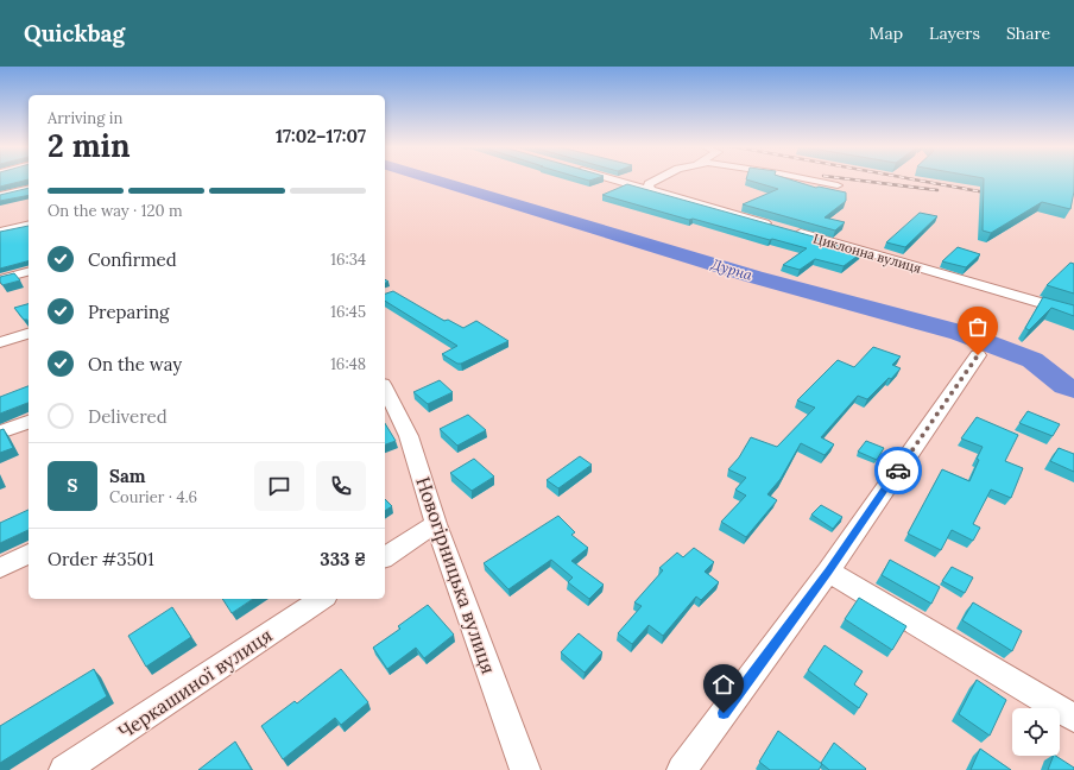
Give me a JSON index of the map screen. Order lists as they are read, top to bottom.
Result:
{
  "streets": {
    "street": ["Циклонна вулиця", "Новогірницька вулиця", "Черкашиної вулиця"]
  },
  "water": ["Дурна"],
  "page": {
    "header": "Quickbag",
    "nav": ["Map", "Layers", "Share"],
    "heading": ["2 min", "Arriving in", "17:02–17:07"],
    "panel": [
      "Sam",
      "Courier · 4.6",
      "Order #3501",
      "333 ₴"
    ],
    "bar": "On the way · 120 m",
    "list": [
      ["Confirmed", "16:34"],
      ["Preparing", "16:45"],
      ["On the way", "16:48"],
      "Delivered"
    ],
    "round": "S"
  }
}
